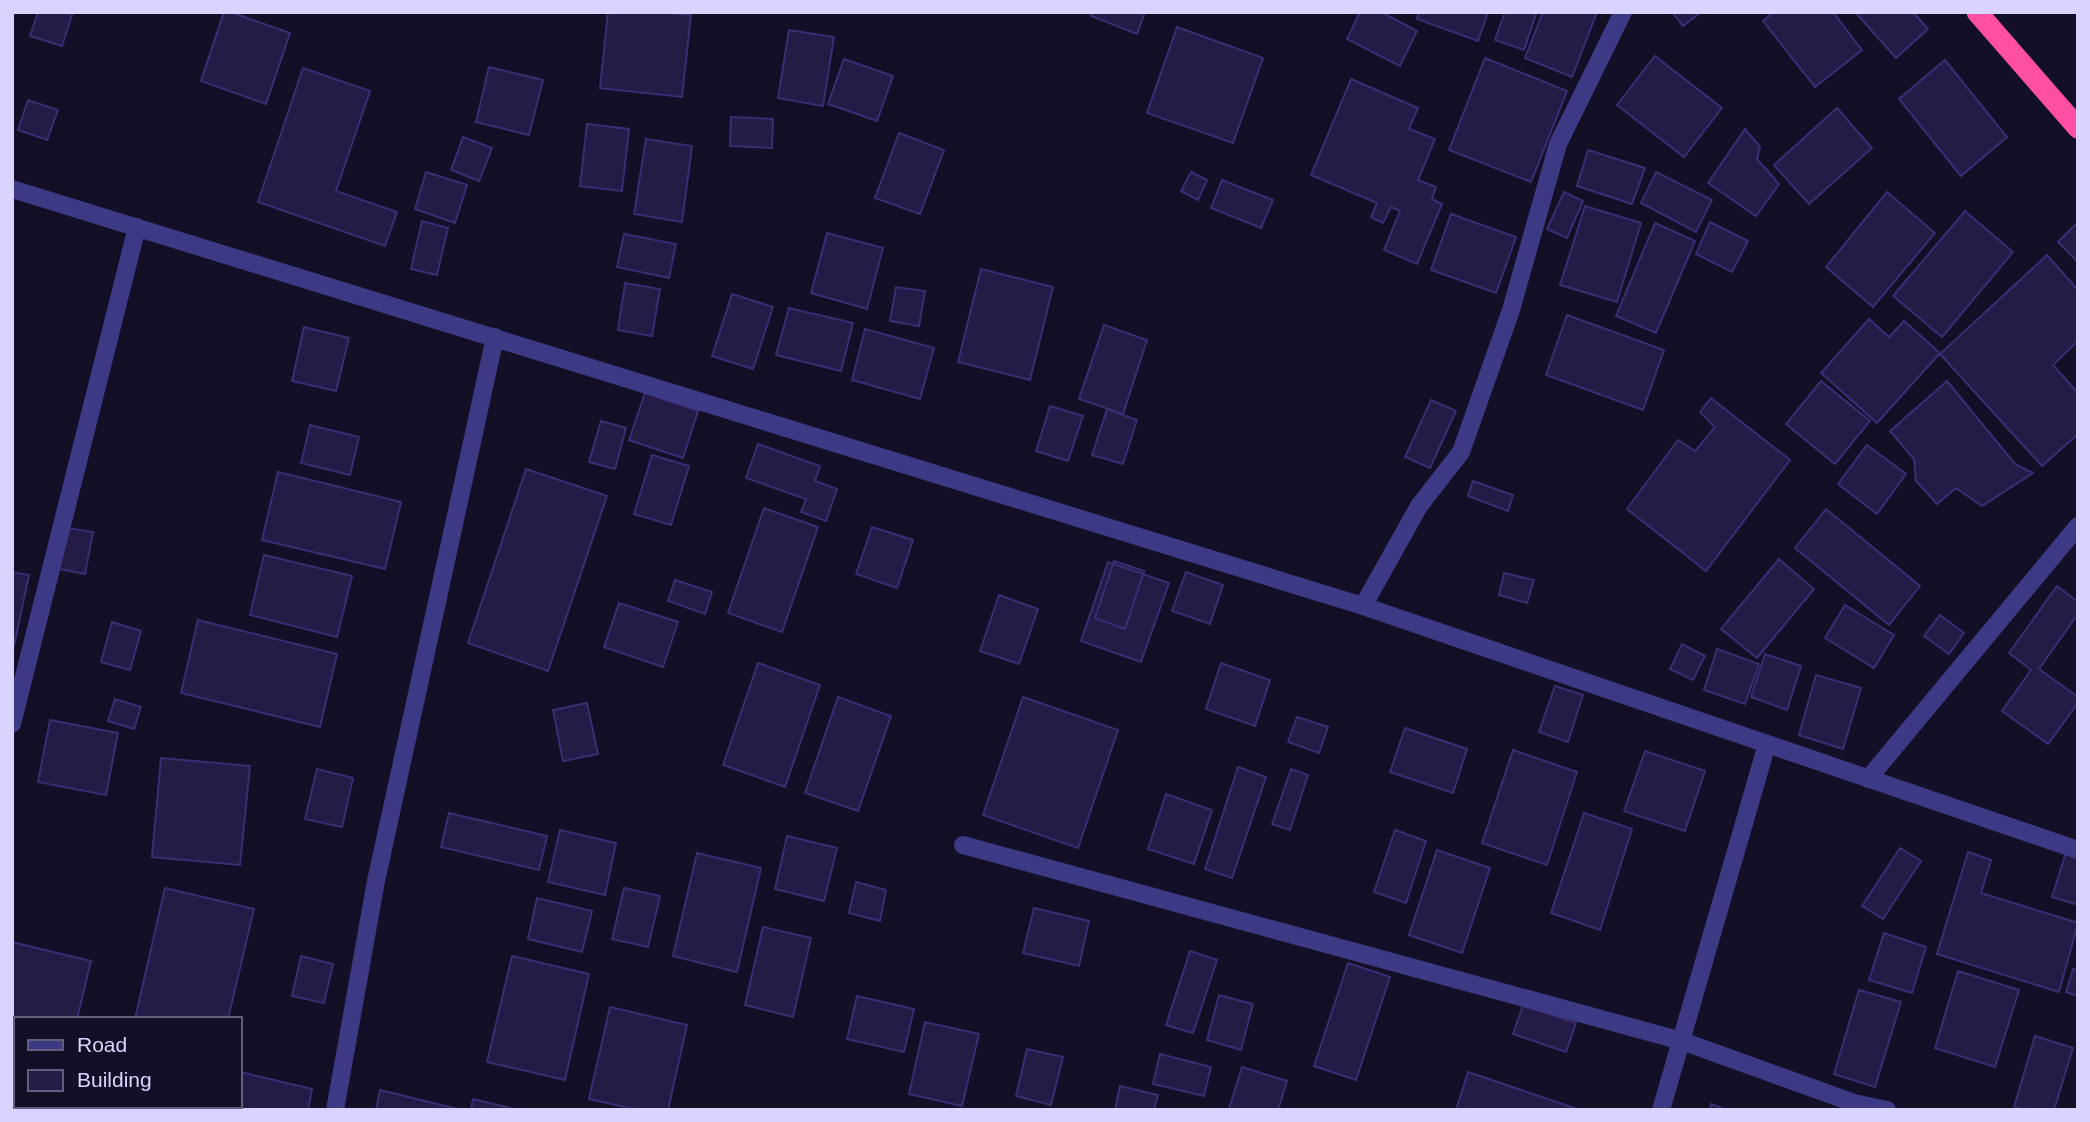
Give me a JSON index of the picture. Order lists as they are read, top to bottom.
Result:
{
  "legend": ["Road", "Building"]
}
